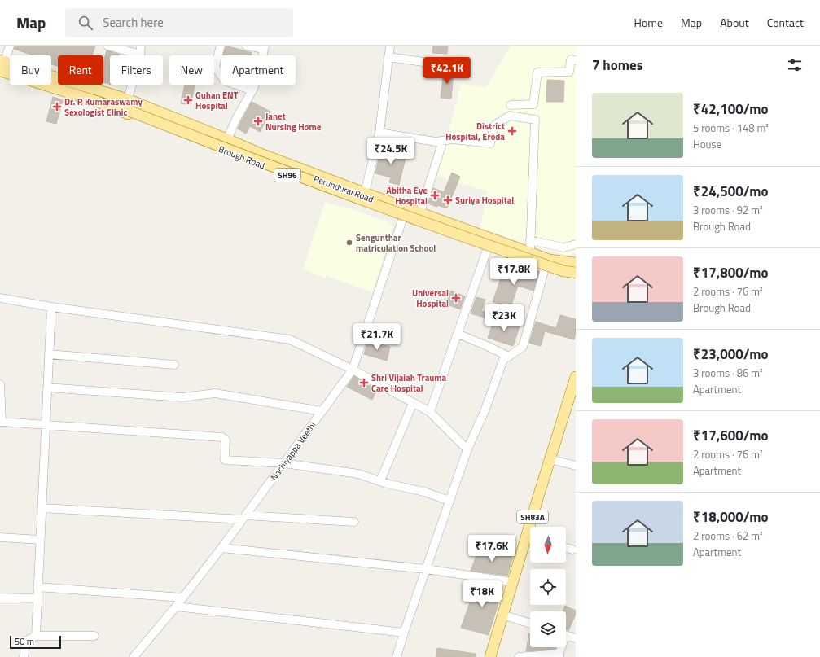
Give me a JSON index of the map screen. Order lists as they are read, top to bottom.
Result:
{
  "streets": {
    "main road": [
      "Brough Road",
      "SH96",
      "Perundurai Road",
      "SH83A"
    ],
    "street": ["Nachiyappa Veethi"]
  },
  "crossings": [
    ["Brough Road", "Perundurai Road"],
    ["Brough Road", "Nachiyappa Veethi"]
  ],
  "places": {
    "health": [
      "Guhan ENT Hospital",
      "Dr. R Kumaraswamy Sexologist Clinic",
      "Janet Nursing Home",
      "District Hospital, Eroda",
      "Abitha Eye Hospital",
      "Suriya Hospital",
      "Universal Hospital",
      "Shri Vijaiah Trauma Care Hospital"
    ],
    "other": ["Sengunthar matriculation School"]
  },
  "scale_bar": "50 m",
  "north": "bottom",
  "page": {
    "header": "Map",
    "search": "Search here",
    "nav": [
      "Home",
      "Map",
      "About",
      "Contact"
    ],
    "heading": "7 homes",
    "chip": [
      "Buy",
      "Rent",
      "Filters",
      "New",
      "Apartment"
    ],
    "price": [
      "₹42.1K",
      "₹24.5K",
      "₹17.8K",
      "₹23K",
      "₹21.7K",
      "₹17.6K",
      "₹18K"
    ],
    "list": [
      {
        "name": "₹42,100/mo",
        "note": "5 rooms · 148 m² · House"
      },
      {
        "name": "₹24,500/mo",
        "note": "3 rooms · 92 m² · Brough Road"
      },
      {
        "name": "₹17,800/mo",
        "note": "2 rooms · 76 m² · Brough Road"
      },
      {
        "name": "₹23,000/mo",
        "note": "3 rooms · 86 m² · Apartment"
      },
      {
        "name": "₹17,600/mo",
        "note": "2 rooms · 76 m² · Apartment"
      },
      {
        "name": "₹18,000/mo",
        "note": "2 rooms · 62 m² · Apartment"
      }
    ],
    "scale": "50 m"
  }
}
